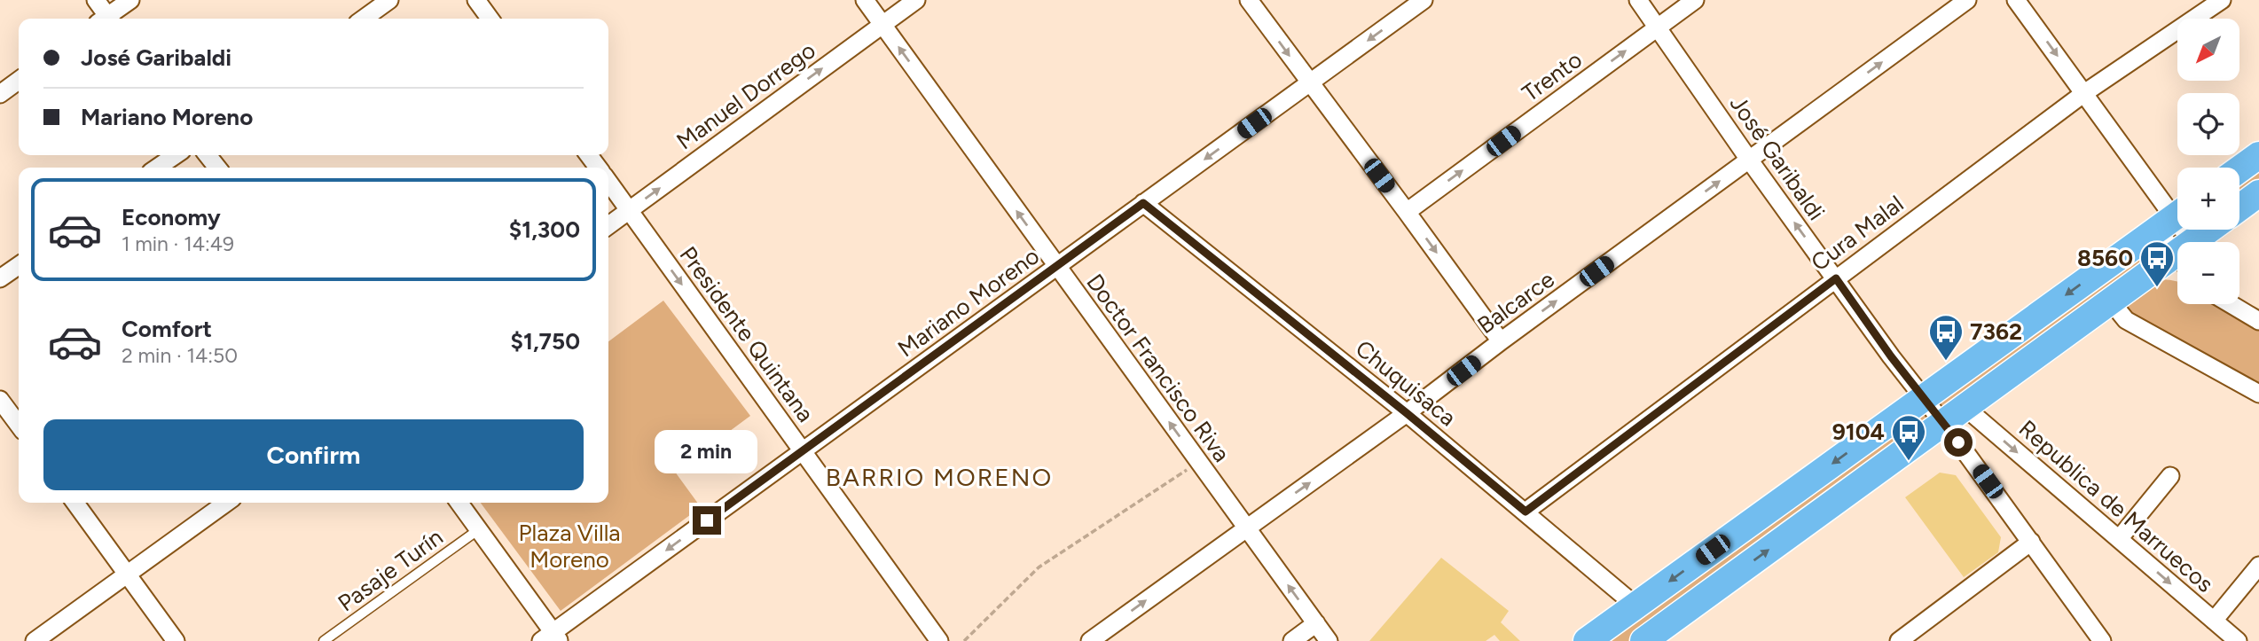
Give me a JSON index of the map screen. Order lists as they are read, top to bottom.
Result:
{
  "streets": {
    "street": [
      "Trento",
      "Manuel Dorrego",
      "José Garibaldi",
      "Cura Malal",
      "Mariano Moreno",
      "Balcarce",
      "Presidente Quintana",
      "Doctor Francisco Riva",
      "Chuquisaca",
      "Republica de Marruecos"
    ],
    "lane": ["Pasaje Turín"]
  },
  "crossings": [
    ["Trento", "José Garibaldi"],
    ["Manuel Dorrego", "Presidente Quintana"],
    ["Manuel Dorrego", "Doctor Francisco Riva"],
    ["José Garibaldi", "Cura Malal"],
    ["José Garibaldi", "Balcarce"],
    ["Cura Malal", "Chuquisaca"],
    ["Mariano Moreno", "Presidente Quintana"],
    ["Mariano Moreno", "Doctor Francisco Riva"],
    ["Mariano Moreno", "Chuquisaca"],
    ["Balcarce", "Doctor Francisco Riva"],
    ["Balcarce", "Chuquisaca"]
  ],
  "one_way": [
    "Trento",
    "Manuel Dorrego",
    "Mariano Moreno",
    "Balcarce",
    "Presidente Quintana",
    "Doctor Francisco Riva",
    "Republica de Marruecos"
  ],
  "districts": ["BARRIO MORENO"],
  "parks": ["Plaza Villa Moreno"],
  "places": {
    "bus stop": ["8560", "7362", "9104"]
  },
  "north": "bottom left",
  "page": {
    "map_buttons": ["+", "−"],
    "banner": ["José Garibaldi", "Mariano Moreno"],
    "list": [
      {
        "name": "Economy",
        "note": "1 min · 14:49",
        "value": "$1,300"
      },
      {
        "name": "Comfort",
        "note": "2 min · 14:50",
        "value": "$1,750"
      }
    ],
    "buttons": "Confirm",
    "bubble": "2 min"
  }
}
